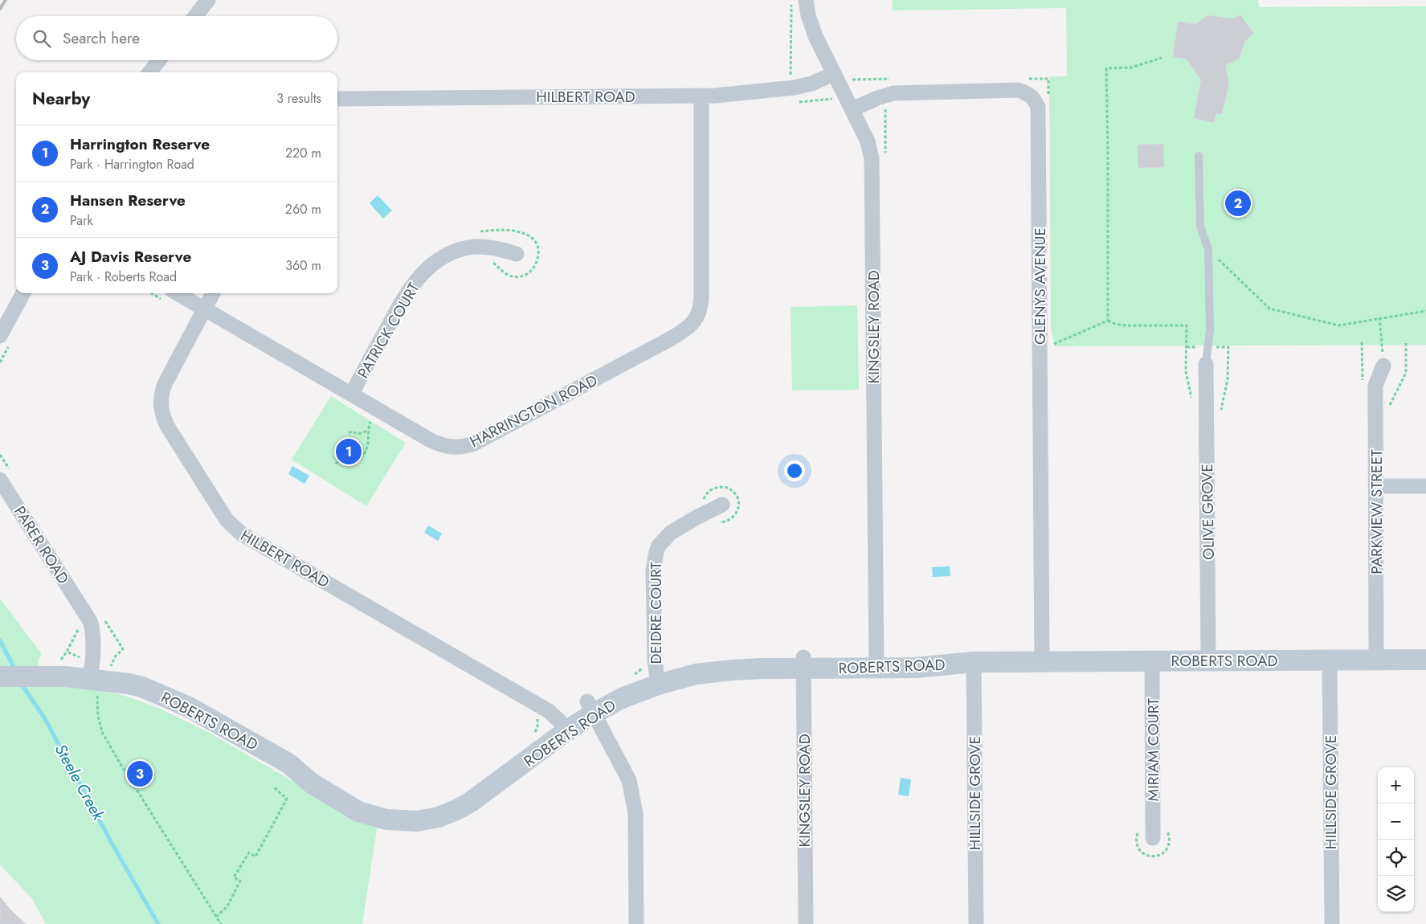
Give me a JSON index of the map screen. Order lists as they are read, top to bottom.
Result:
{
  "streets": {
    "street": [
      "HILBERT ROAD",
      "GLENYS AVENUE",
      "KINGSLEY ROAD",
      "PATRICK COURT",
      "HARRINGTON ROAD",
      "OLIVE GROVE",
      "PARKVIEW STREET",
      "PARER ROAD",
      "DEIDRE COURT",
      "ROBERTS ROAD",
      "MIRIAM COURT",
      "HILLSIDE GROVE"
    ]
  },
  "crossings": [
    ["HILBERT ROAD", "KINGSLEY ROAD"],
    ["HILBERT ROAD", "HARRINGTON ROAD"],
    ["HILBERT ROAD", "ROBERTS ROAD"],
    ["GLENYS AVENUE", "KINGSLEY ROAD"],
    ["GLENYS AVENUE", "ROBERTS ROAD"],
    ["KINGSLEY ROAD", "ROBERTS ROAD"],
    ["PATRICK COURT", "HARRINGTON ROAD"],
    ["OLIVE GROVE", "ROBERTS ROAD"],
    ["PARKVIEW STREET", "ROBERTS ROAD"],
    ["PARER ROAD", "ROBERTS ROAD"],
    ["DEIDRE COURT", "ROBERTS ROAD"],
    ["ROBERTS ROAD", "MIRIAM COURT"],
    ["ROBERTS ROAD", "HILLSIDE GROVE"]
  ],
  "water": ["Steele Creek"],
  "page": {
    "search": "Search here",
    "heading": ["Nearby", "3 results"],
    "list": [
      {
        "mark": "1",
        "name": "Harrington Reserve",
        "note": "Park · Harrington Road",
        "value": "220 m"
      },
      {
        "mark": "2",
        "name": "Hansen Reserve",
        "note": "Park",
        "value": "260 m"
      },
      {
        "mark": "3",
        "name": "AJ Davis Reserve",
        "note": "Park · Roberts Road",
        "value": "360 m"
      }
    ],
    "pins": ["2", "1", "3"],
    "map_buttons": ["+", "−"]
  }
}
